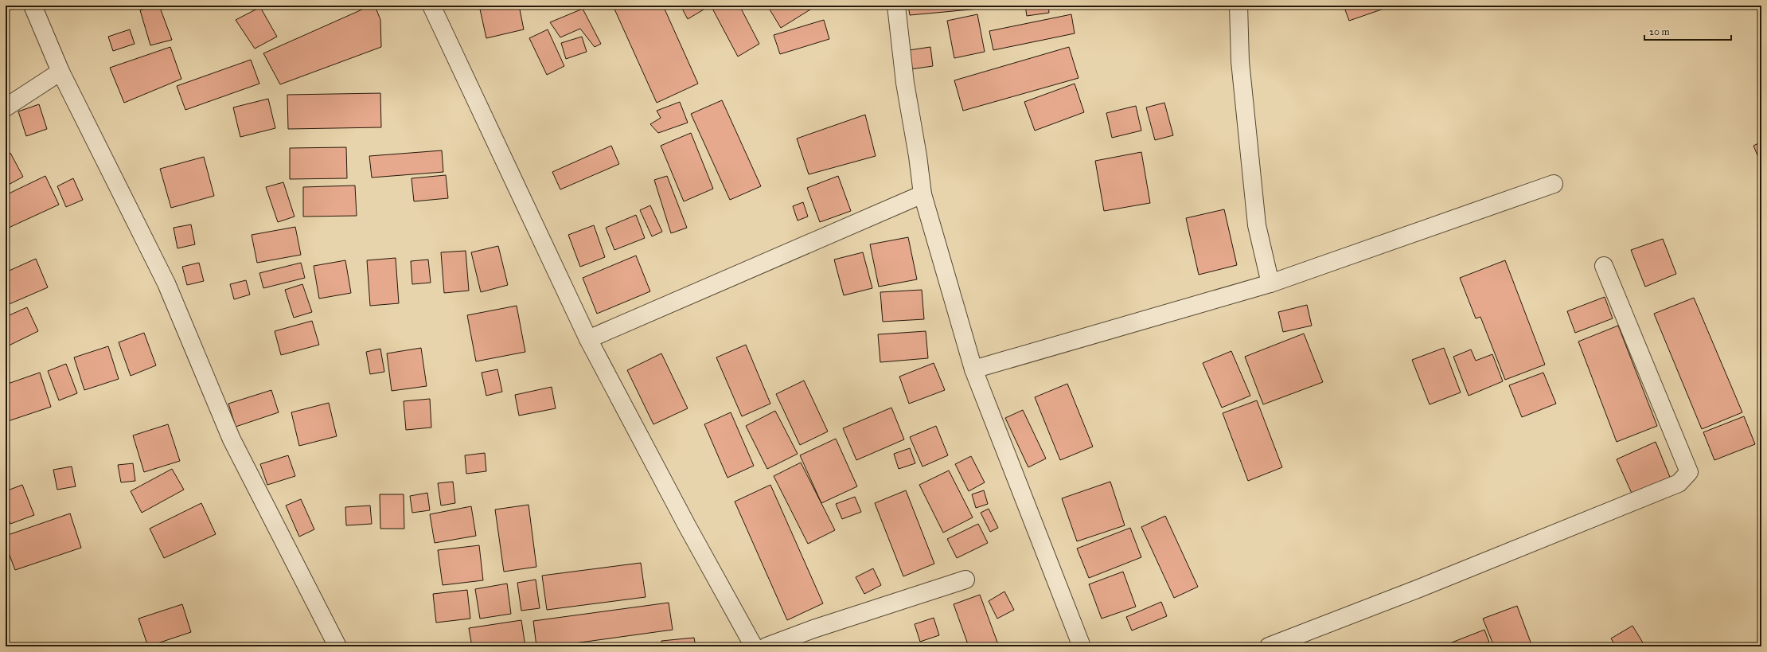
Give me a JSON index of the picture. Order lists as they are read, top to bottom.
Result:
{
  "scale_bar": "20 m"
}
